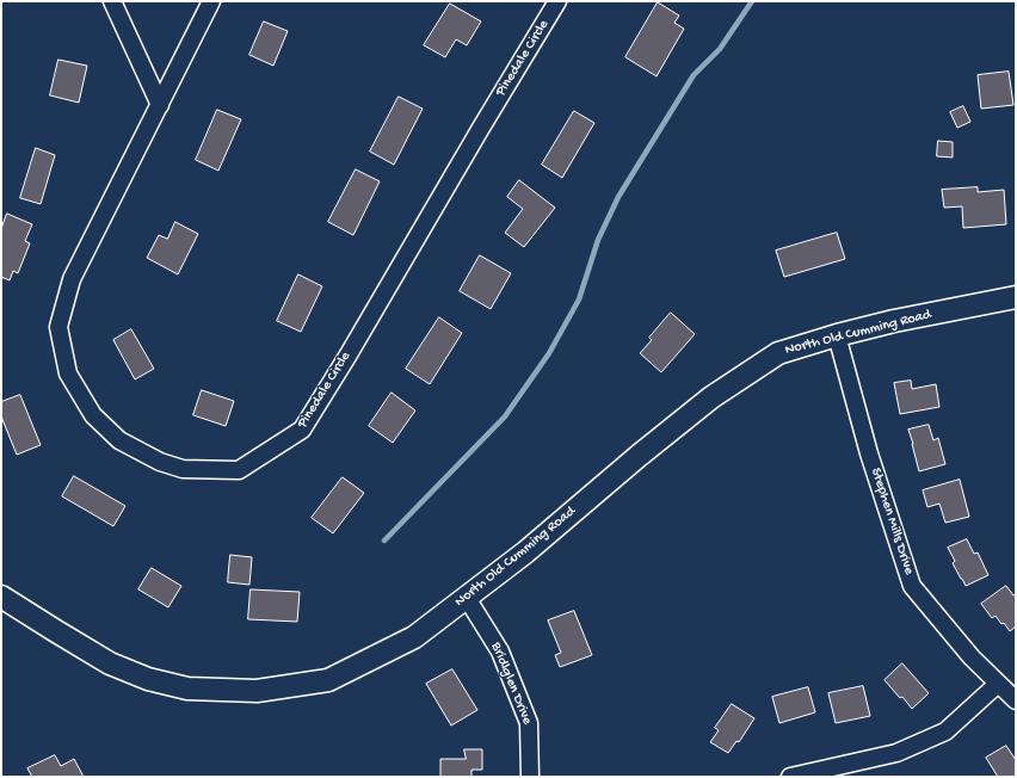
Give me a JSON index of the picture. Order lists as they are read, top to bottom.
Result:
{
  "streets": {
    "street": [
      "Pinedale Circle",
      "North Old Cumming Road",
      "Stephen Mills Drive",
      "Bridlglen Drive"
    ]
  },
  "crossings": [
    ["North Old Cumming Road", "Stephen Mills Drive"],
    ["North Old Cumming Road", "Bridlglen Drive"]
  ]
}
